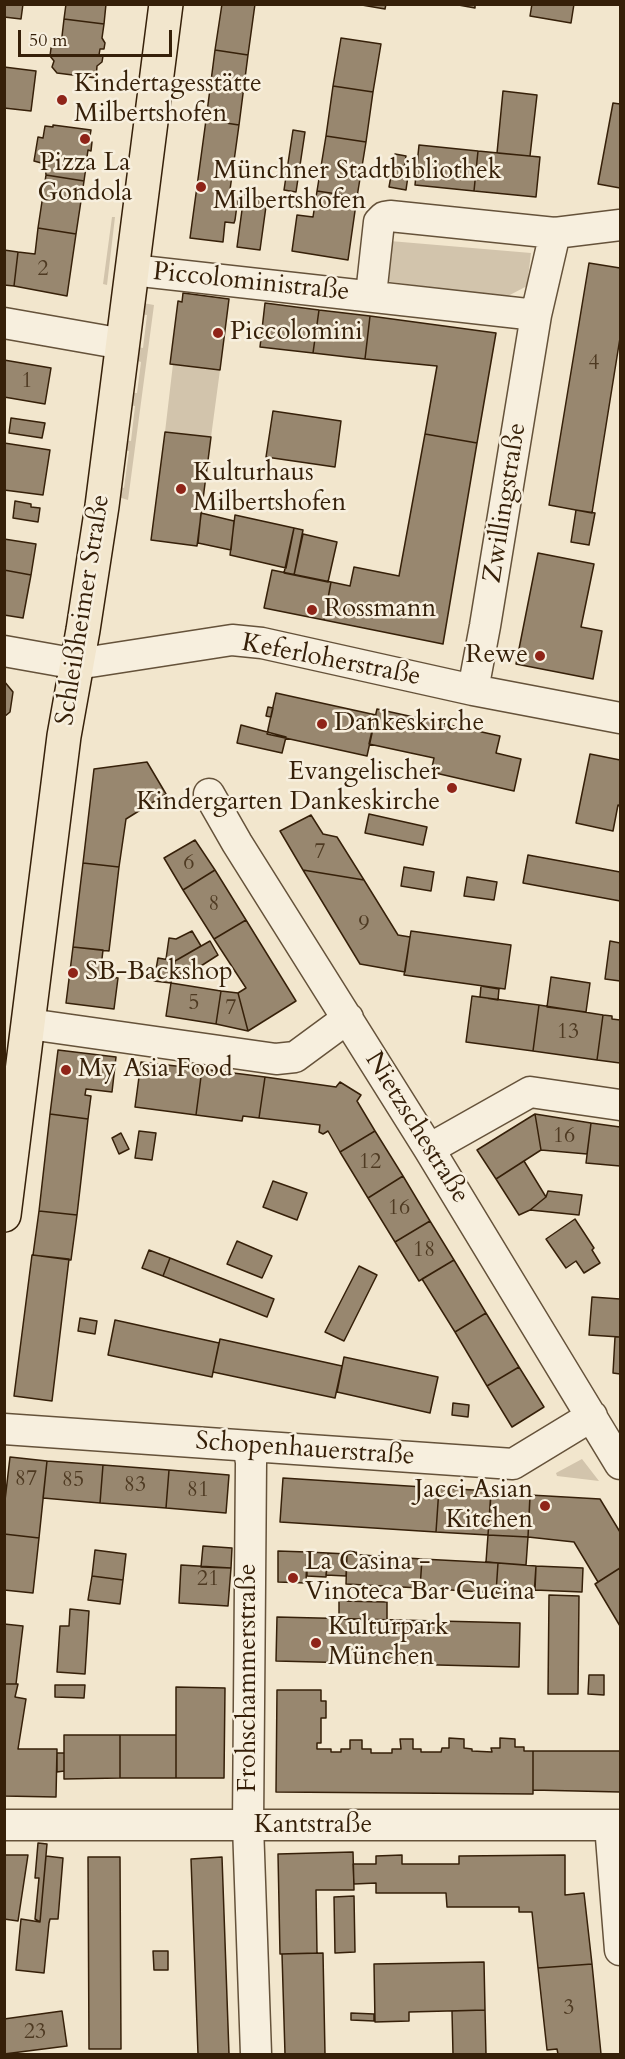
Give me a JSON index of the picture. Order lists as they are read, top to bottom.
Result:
{
  "streets": {
    "main road": ["Schleißheimer Straße"],
    "street": [
      "Piccoloministraße",
      "Zwillingstraße",
      "Keferloherstraße",
      "Nietzschestraße",
      "Schopenhauerstraße",
      "Frohschammerstraße",
      "Kantstraße"
    ]
  },
  "crossings": [
    ["Piccoloministraße", "Zwillingstraße"],
    ["Piccoloministraße", "Schleißheimer Straße"],
    ["Zwillingstraße", "Keferloherstraße"],
    ["Schleißheimer Straße", "Keferloherstraße"],
    ["Nietzschestraße", "Schopenhauerstraße"],
    ["Schopenhauerstraße", "Frohschammerstraße"],
    ["Frohschammerstraße", "Kantstraße"]
  ],
  "places": [
    "Kindertagesstätte Milbertshofen",
    "Pizza La Gondola",
    "Münchner Stadtbibliothek Milbertshofen",
    "Piccolomini",
    "Kulturhaus Milbertshofen",
    "Rossmann",
    "Rewe",
    "Dankeskirche",
    "Evangelischer Kindergarten Dankeskirche",
    "SB-Backshop",
    "My Asia Food",
    "Jacci Asian Kitchen",
    "La Casina - Vinoteca Bar Cucina",
    "Kulturpark München"
  ],
  "house_numbers": [
    "2",
    "4",
    "1",
    "7",
    "6",
    "8",
    "9",
    "5",
    "7",
    "13",
    "16",
    "12",
    "16",
    "18",
    "87",
    "85",
    "83",
    "81",
    "21",
    "3",
    "23"
  ],
  "scale_bar": "50 m"
}
